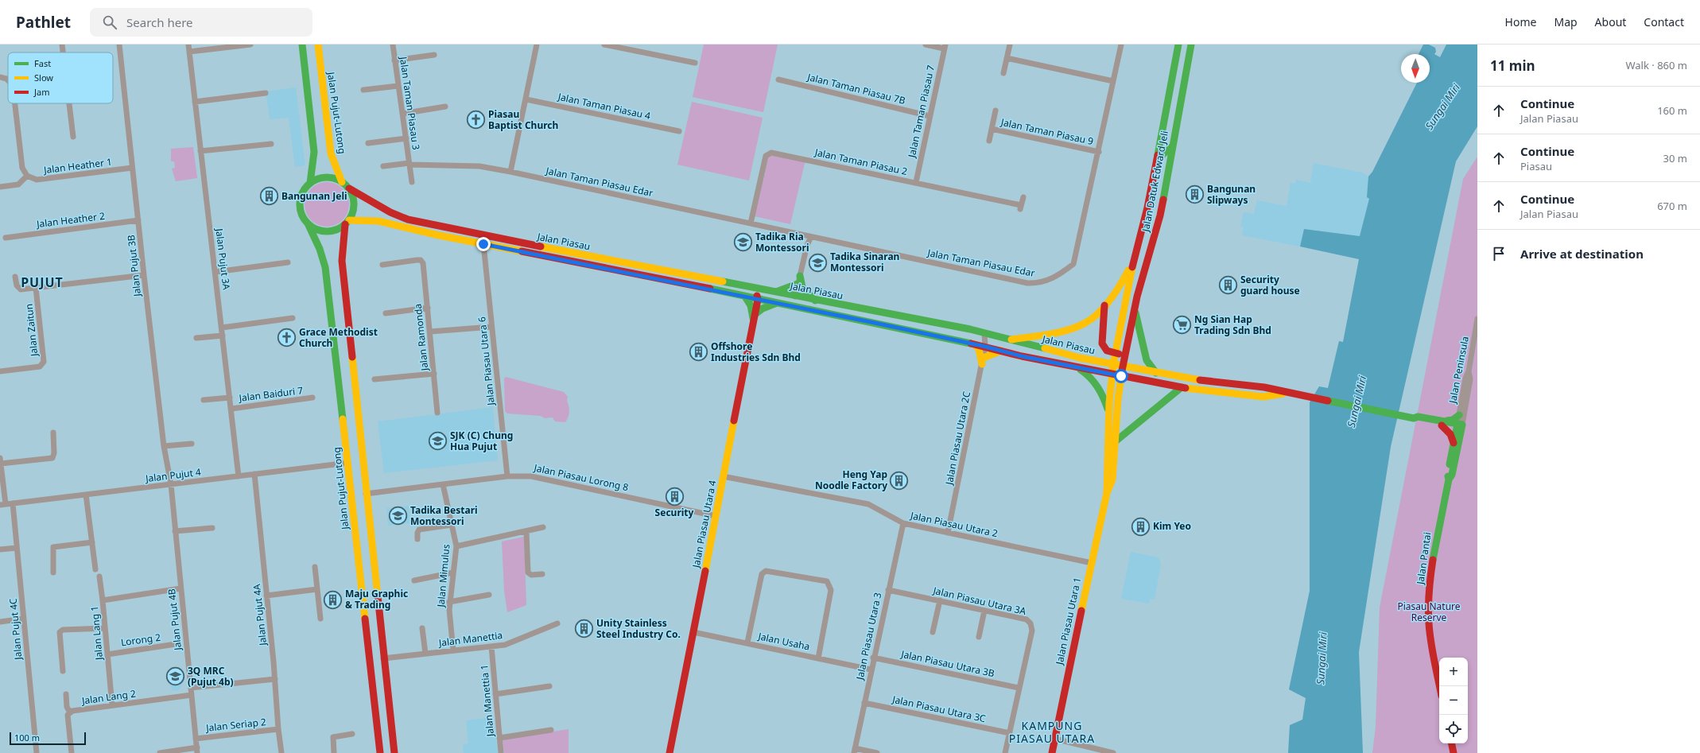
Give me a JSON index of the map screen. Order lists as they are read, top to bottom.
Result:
{
  "streets": {
    "main road": [
      "Jalan Pujut-Lutong",
      "Jalan Datuk Edward Jeli",
      "Jalan Piasau",
      "Jalan Piasau Utara 4",
      "Jalan Pantai",
      "Jalan Piasau Utara 1"
    ],
    "street": [
      "Jalan Taman Piasau 7B",
      "Jalan Taman Piasau 3",
      "Jalan Taman Piasau 4",
      "Jalan Taman Piasau 7",
      "Jalan Taman Piasau 9",
      "Jalan Taman Piasau 2",
      "Jalan Heather 1",
      "Jalan Taman Piasau Edar",
      "Jalan Heather 2",
      "Jalan Pujut 3A",
      "Jalan Pujut 3B",
      "Jalan Zaitun",
      "Jalan Ramonda",
      "Jalan Piasau Utara 6",
      "Jalan Peninsula",
      "Jalan Baiduri 7",
      "Jalan Piasau Utara 2C",
      "Jalan Pujut 4",
      "Jalan Piasau Lorong 8",
      "Jalan Piasau Utara 2",
      "Jalan Mimulus",
      "Jalan Piasau Utara 3A",
      "Jalan Pujut 4A",
      "Jalan Pujut 4B",
      "Jalan Pujut 4C",
      "Jalan Lang 1",
      "Jalan Piasau Utara 3",
      "Jalan Manettia",
      "Lorong 2",
      "Jalan Usaha",
      "Jalan Piasau Utara 3B",
      "Jalan Lang 2",
      "Jalan Manettia 1",
      "Jalan Piasau Utara 3C",
      "Jalan Seriap 2"
    ]
  },
  "crossings": [
    ["Jalan Taman Piasau 7B", "Jalan Taman Piasau 7"],
    ["Jalan Taman Piasau 3", "Jalan Taman Piasau Edar"],
    ["Jalan Taman Piasau 7", "Jalan Taman Piasau 2"],
    ["Jalan Pujut-Lutong", "Jalan Piasau"],
    ["Jalan Pujut-Lutong", "Jalan Pujut 4"],
    ["Jalan Taman Piasau 9", "Jalan Taman Piasau Edar"],
    ["Jalan Taman Piasau 2", "Jalan Taman Piasau Edar"],
    ["Jalan Heather 1", "Jalan Pujut 3B"],
    ["Jalan Datuk Edward Jeli", "Jalan Piasau"],
    ["Jalan Datuk Edward Jeli", "Jalan Piasau Utara 1"],
    ["Jalan Heather 2", "Jalan Pujut 3B"],
    ["Jalan Piasau", "Jalan Piasau Utara 6"],
    ["Jalan Piasau", "Jalan Piasau Utara 2C"],
    ["Jalan Piasau", "Jalan Piasau Utara 4"],
    ["Jalan Piasau", "Jalan Piasau Utara 1"],
    ["Jalan Pujut 3A", "Jalan Baiduri 7"],
    ["Jalan Pujut 3A", "Jalan Pujut 4"],
    ["Jalan Pujut 3B", "Jalan Pujut 4"],
    ["Jalan Pujut 3B", "Jalan Pujut 4B"],
    ["Jalan Piasau Utara 6", "Jalan Piasau Lorong 8"],
    ["Jalan Peninsula", "Jalan Pantai"],
    ["Jalan Piasau Utara 2C", "Jalan Piasau Utara 2"],
    ["Jalan Pujut 4", "Jalan Pujut 4A"],
    ["Jalan Pujut 4", "Jalan Pujut 4B"],
    ["Jalan Pujut 4", "Jalan Pujut 4C"],
    ["Jalan Piasau Lorong 8", "Jalan Piasau Utara 4"],
    ["Jalan Piasau Lorong 8", "Jalan Mimulus"],
    ["Jalan Piasau Utara 4", "Jalan Piasau Utara 2"],
    ["Jalan Piasau Utara 4", "Jalan Usaha"],
    ["Jalan Piasau Utara 2", "Jalan Piasau Utara 1"],
    ["Jalan Piasau Utara 2", "Jalan Piasau Utara 3"],
    ["Jalan Mimulus", "Jalan Manettia"],
    ["Jalan Piasau Utara 3A", "Jalan Piasau Utara 3"],
    ["Jalan Piasau Utara 3A", "Jalan Piasau Utara 3B"],
    ["Jalan Piasau Utara 3A", "Jalan Piasau Utara 3C"],
    ["Jalan Pujut 4A", "Jalan Seriap 2"],
    ["Jalan Pujut 4B", "Jalan Lang 1"],
    ["Jalan Pujut 4B", "Jalan Lang 2"],
    ["Jalan Pujut 4B", "Jalan Seriap 2"],
    ["Jalan Lang 1", "Lorong 2"],
    ["Jalan Lang 1", "Jalan Lang 2"],
    ["Jalan Piasau Utara 3", "Jalan Usaha"],
    ["Jalan Piasau Utara 3", "Jalan Piasau Utara 3B"],
    ["Jalan Piasau Utara 3", "Jalan Piasau Utara 3C"],
    ["Jalan Manettia", "Jalan Manettia 1"]
  ],
  "districts": ["PUJUT", "KAMPUNG PIASAU UTARA"],
  "water": ["Sungai Miri"],
  "parks": ["Piasau Nature Reserve"],
  "places": {
    "church": ["Piasau Baptist Church", "Grace Methodist Church"],
    "building": [
      "Bangunan Slipways",
      "Bangunan Jeli",
      "Security guard house",
      "Offshore Industries Sdn Bhd",
      "Heng Yap Noodle Factory",
      "Security",
      "Kim Yeo",
      "Maju Graphic & Trading",
      "Unity Stainless Steel Industry Co."
    ],
    "school or university": [
      "Tadika Ria Montessori",
      "Tadika Sinaran Montessori",
      "SJK (C) Chung Hua Pujut",
      "Tadika Bestari Montessori",
      "3Q MRC (Pujut 4b)"
    ],
    "supermarket": ["Ng Sian Hap Trading Sdn Bhd"]
  },
  "legend": ["Fast", "Slow", "Jam"],
  "scale_bar": "100 m",
  "north": "bottom",
  "page": {
    "header": "Pathlet",
    "search": "Search here",
    "nav": [
      "Home",
      "Map",
      "About",
      "Contact"
    ],
    "heading": ["11 min", "Walk · 860 m"],
    "list": [
      ["Continue", "Jalan Piasau", "160 m"],
      ["Continue", "Piasau", "30 m"],
      ["Continue", "Jalan Piasau", "670 m"],
      "Arrive at destination"
    ],
    "map_buttons": ["+", "−"],
    "scale": "100 m"
  }
}
